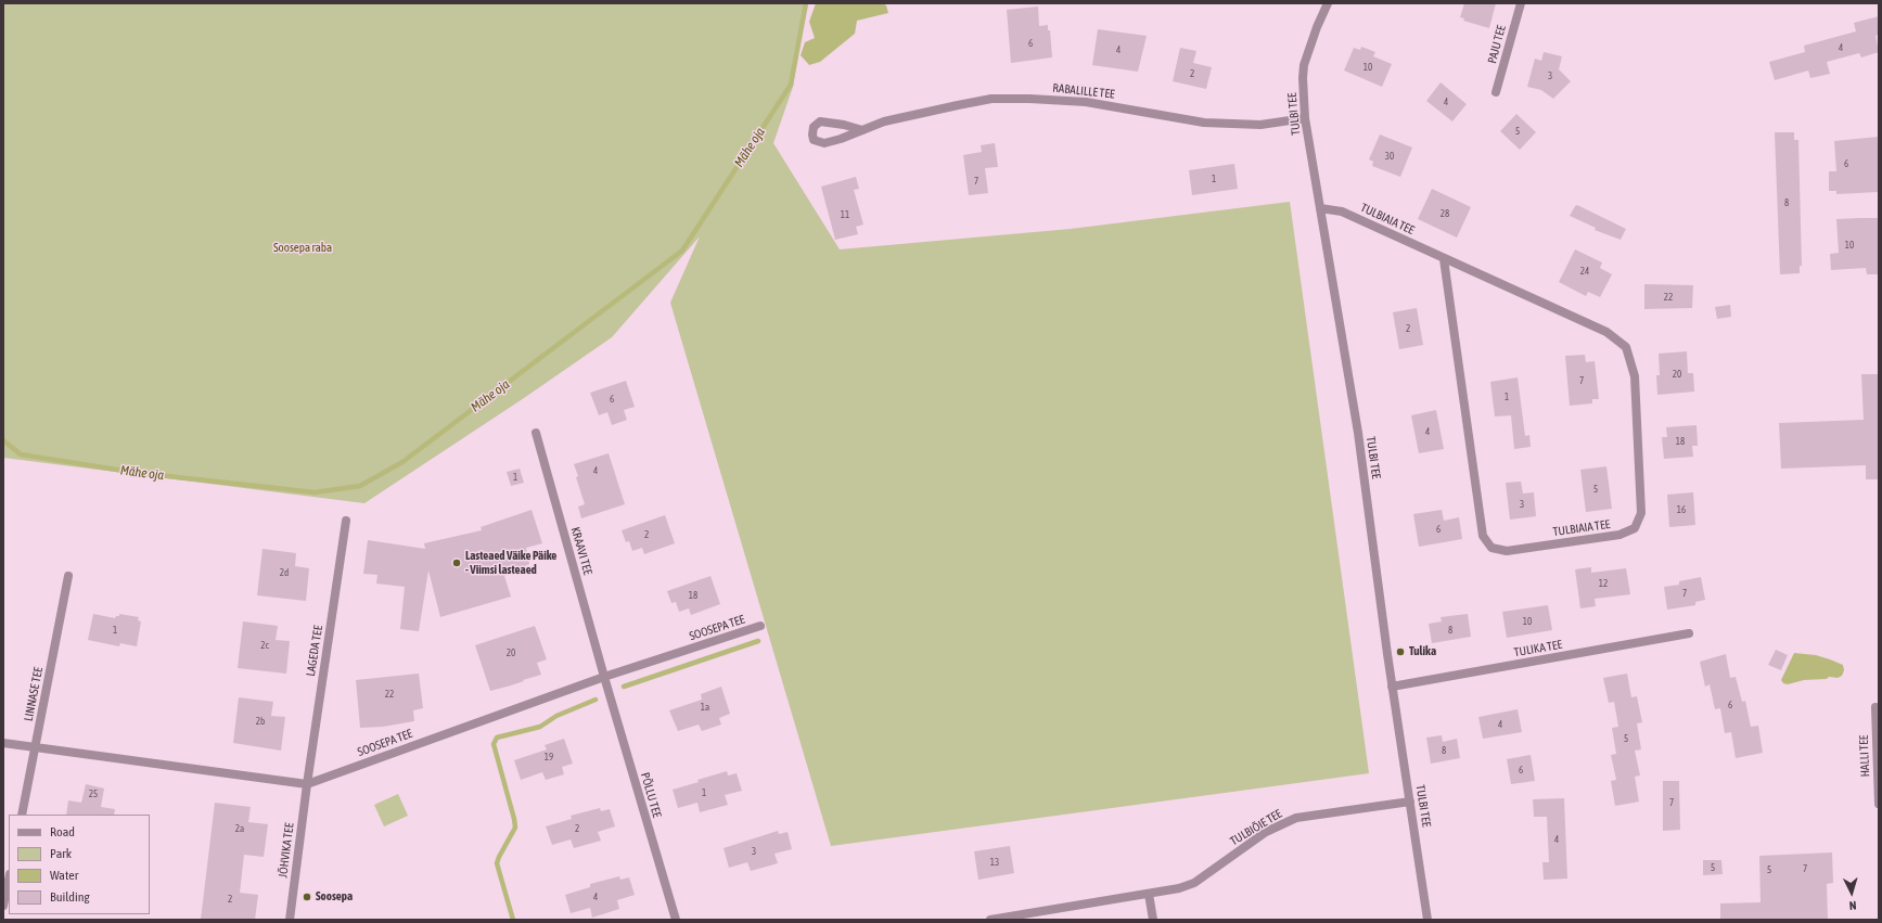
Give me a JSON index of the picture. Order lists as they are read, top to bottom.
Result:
{
  "streets": {
    "street": [
      "PAJU TEE",
      "RABALILLE TEE",
      "TULBI TEE",
      "TULBIAIA TEE",
      "KRAAVI TEE",
      "SOOSEPA TEE",
      "TULIKA TEE",
      "LAGEDA TEE",
      "LINNASE TEE",
      "HALLI TEE",
      "PÕLLU TEE",
      "TULBIÕIE TEE",
      "JÕHVIKA TEE"
    ]
  },
  "crossings": [
    ["RABALILLE TEE", "TULBI TEE"],
    ["TULBI TEE", "TULBIAIA TEE"],
    ["TULBI TEE", "TULIKA TEE"],
    ["TULBI TEE", "TULBIÕIE TEE"],
    ["KRAAVI TEE", "SOOSEPA TEE"],
    ["KRAAVI TEE", "PÕLLU TEE"],
    ["SOOSEPA TEE", "LAGEDA TEE"],
    ["SOOSEPA TEE", "LINNASE TEE"],
    ["SOOSEPA TEE", "PÕLLU TEE"],
    ["SOOSEPA TEE", "JÕHVIKA TEE"],
    ["LAGEDA TEE", "JÕHVIKA TEE"]
  ],
  "water": ["Mähe oja"],
  "parks": ["Soosepa raba"],
  "places": ["Lasteaed Väike Päike - Viimsi lasteaed", "Tulika", "Soosepa"],
  "house_numbers": [
    "6",
    "4",
    "4",
    "10",
    "2",
    "3",
    "4",
    "5",
    "30",
    "6",
    "1",
    "7",
    "8",
    "28",
    "11",
    "10",
    "24",
    "22",
    "2",
    "20",
    "7",
    "1",
    "6",
    "4",
    "18",
    "4",
    "1",
    "5",
    "3",
    "16",
    "6",
    "2",
    "2d",
    "12",
    "7",
    "18",
    "10",
    "1",
    "8",
    "2c",
    "20",
    "22",
    "6",
    "1a",
    "2b",
    "4",
    "5",
    "8",
    "19",
    "6",
    "1",
    "25",
    "7",
    "2a",
    "2",
    "4",
    "3",
    "13",
    "5",
    "7",
    "5",
    "4",
    "2"
  ],
  "legend": [
    "Road",
    "Park",
    "Water",
    "Building"
  ],
  "north": "bottom"
}
